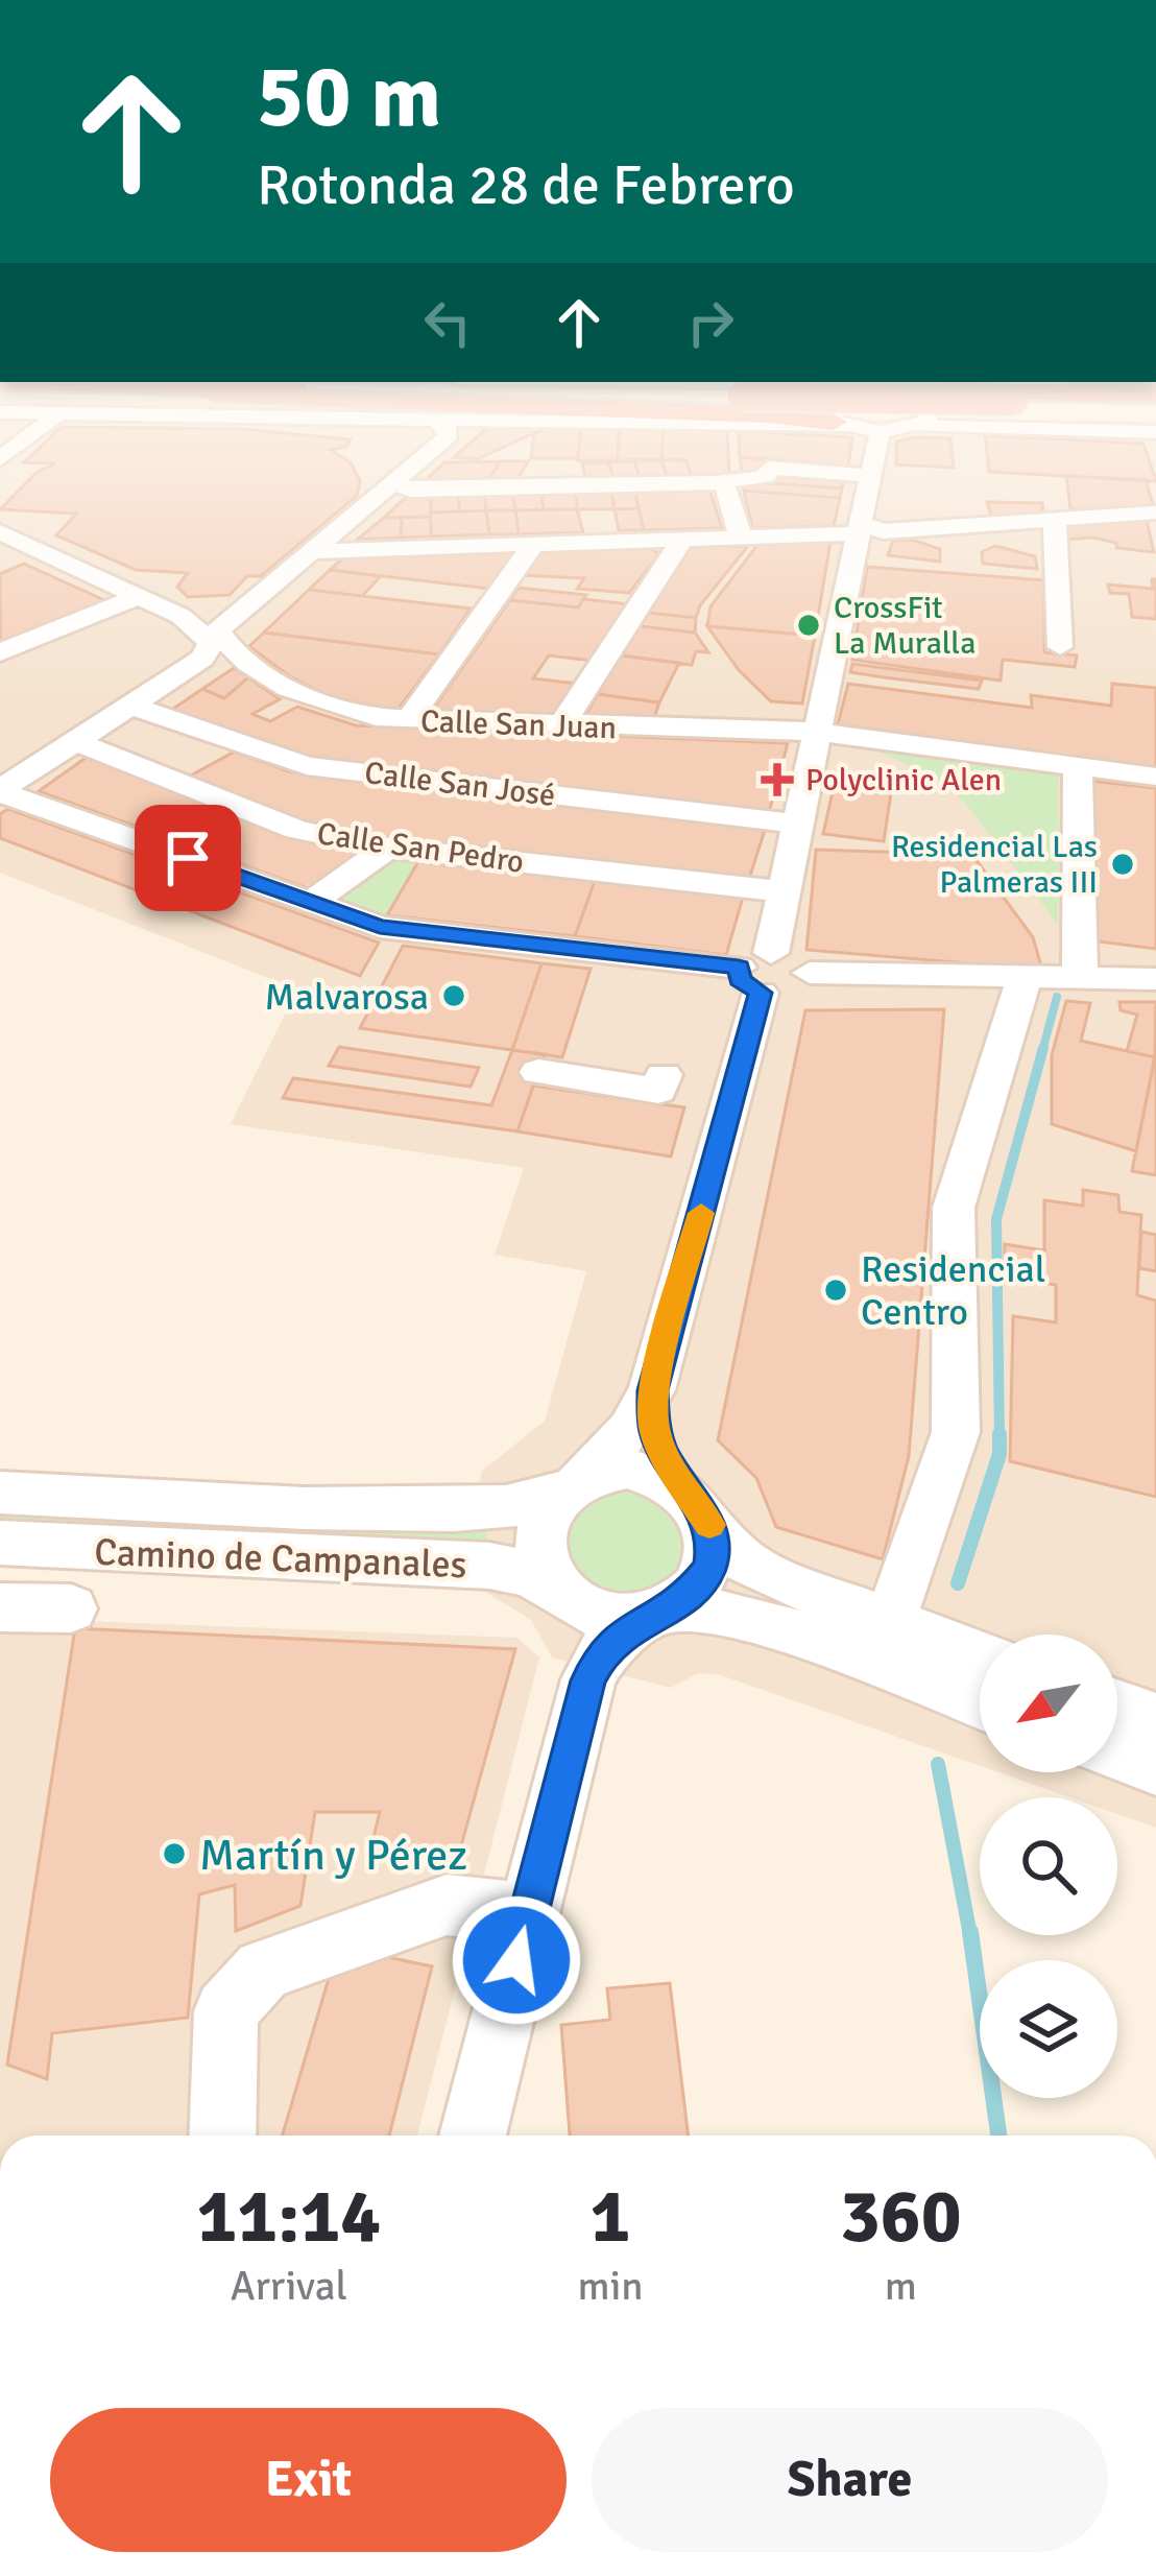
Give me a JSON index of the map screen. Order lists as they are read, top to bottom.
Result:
{
  "streets": {
    "street": [
      "Calle San Juan",
      "Calle San José",
      "Calle San Pedro",
      "Camino de Campanales"
    ]
  },
  "places": {
    "other": [
      "CrossFit La Muralla",
      "Residencial Las Palmeras III",
      "Malvarosa",
      "Residencial Centro",
      "Martín y Pérez"
    ],
    "health": ["Polyclinic Alen"]
  },
  "north": "bottom left",
  "page": {
    "turn": ["50 m", "Rotonda 28 de Febrero"],
    "eta": [
      "11:14",
      "Arrival",
      "1",
      "min",
      "360",
      "m"
    ],
    "buttons": ["Exit", "Share"]
  }
}
